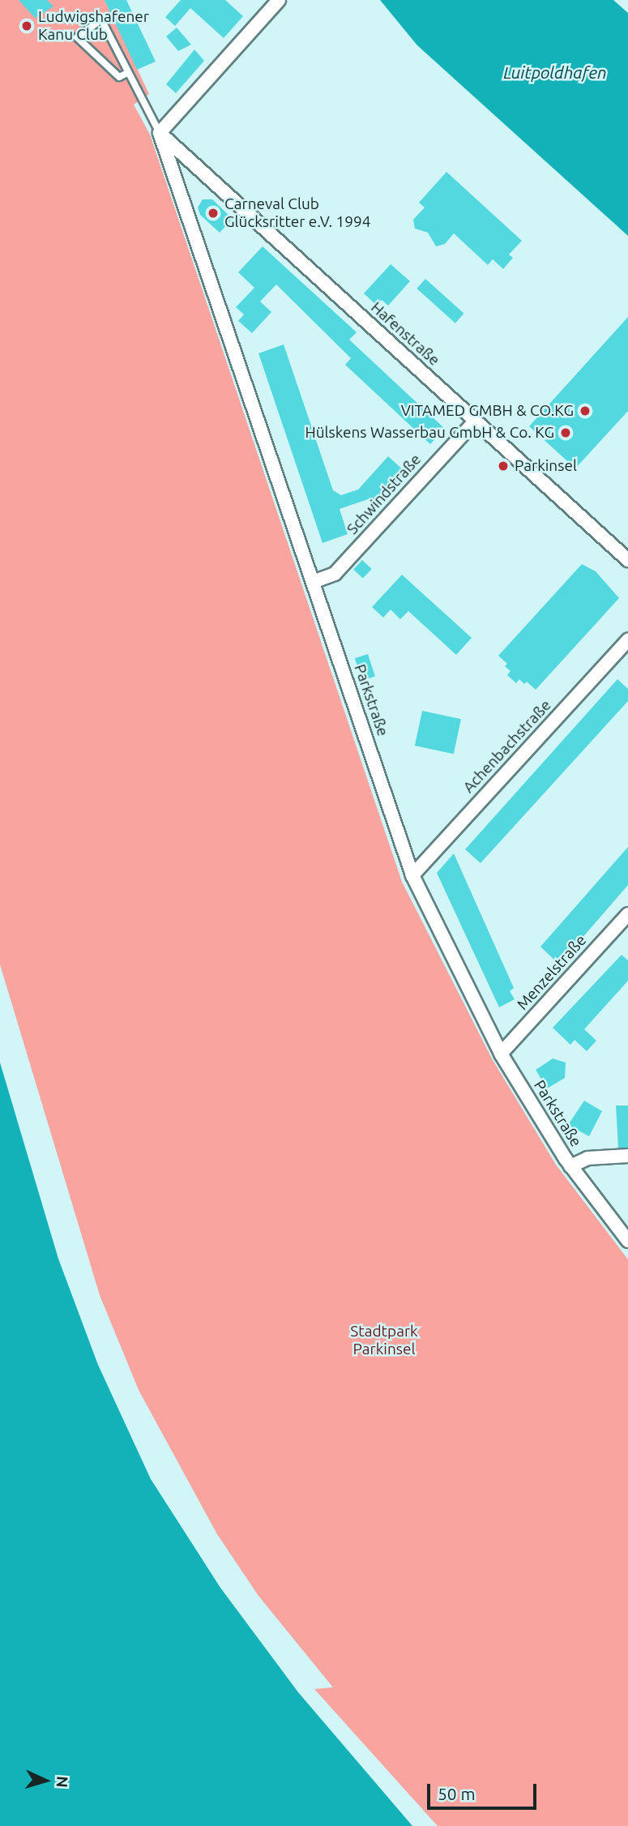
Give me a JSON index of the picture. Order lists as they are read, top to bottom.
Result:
{
  "streets": {
    "street": [
      "Hafenstraße",
      "Schwindstraße",
      "Parkstraße",
      "Achenbachstraße",
      "Menzelstraße"
    ]
  },
  "crossings": [
    ["Hafenstraße", "Schwindstraße"],
    ["Hafenstraße", "Parkstraße"],
    ["Schwindstraße", "Parkstraße"],
    ["Parkstraße", "Achenbachstraße"],
    ["Parkstraße", "Menzelstraße"]
  ],
  "water": ["Luitpoldhafen"],
  "parks": ["Stadtpark Parkinsel"],
  "places": [
    "Ludwigshafener Kanu Club",
    "Carneval Club Glücksritter e.V. 1994",
    "VITAMED GMBH & CO.KG",
    "Hülskens Wasserbau GmbH & Co. KG",
    "Parkinsel"
  ],
  "scale_bar": "50 m",
  "north": "right"
}
